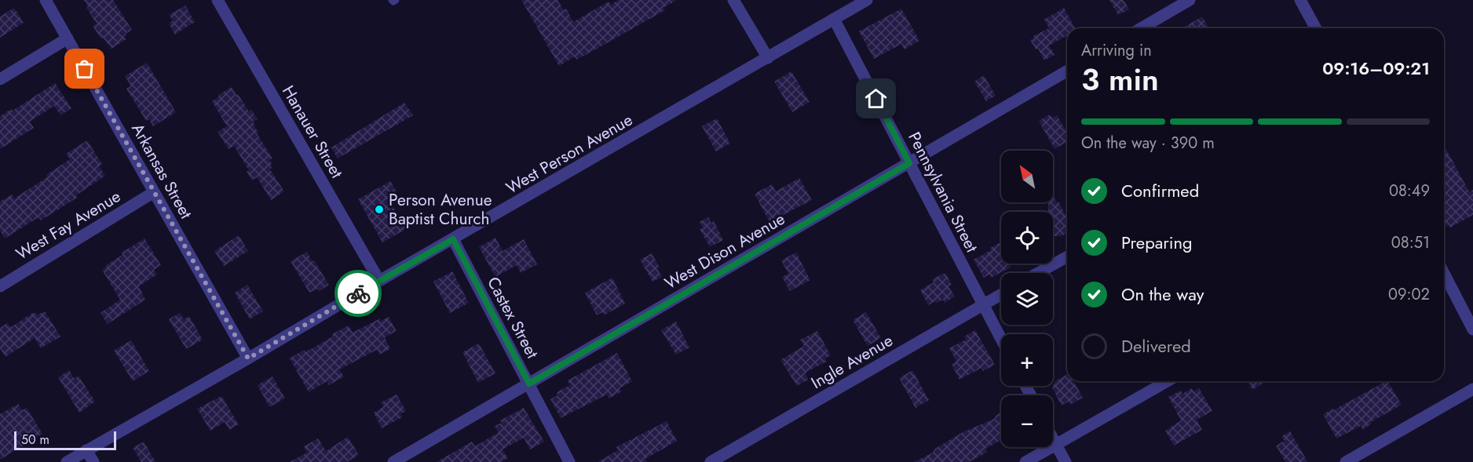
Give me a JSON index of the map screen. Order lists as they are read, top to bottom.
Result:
{
  "streets": {
    "street": [
      "Hanauer Street",
      "West Person Avenue",
      "Arkansas Street",
      "Pennsylvania Street",
      "West Fay Avenue",
      "West Dison Avenue",
      "Castex Street",
      "Ingle Avenue"
    ]
  },
  "crossings": [
    ["Hanauer Street", "West Person Avenue"],
    ["West Person Avenue", "Arkansas Street"],
    ["West Person Avenue", "Pennsylvania Street"],
    ["West Person Avenue", "Castex Street"],
    ["Arkansas Street", "West Fay Avenue"],
    ["Pennsylvania Street", "West Dison Avenue"],
    ["Pennsylvania Street", "Ingle Avenue"],
    ["West Dison Avenue", "Castex Street"]
  ],
  "places": ["Person Avenue Baptist Church"],
  "scale_bar": "50 m",
  "north": "top left",
  "page": {
    "heading": ["3 min", "Arriving in", "09:16–09:21"],
    "bar": "On the way · 390 m",
    "map_buttons": ["+", "−"],
    "list": [
      ["Confirmed", "08:49"],
      ["Preparing", "08:51"],
      ["On the way", "09:02"],
      "Delivered"
    ],
    "scale": "50 m"
  }
}
